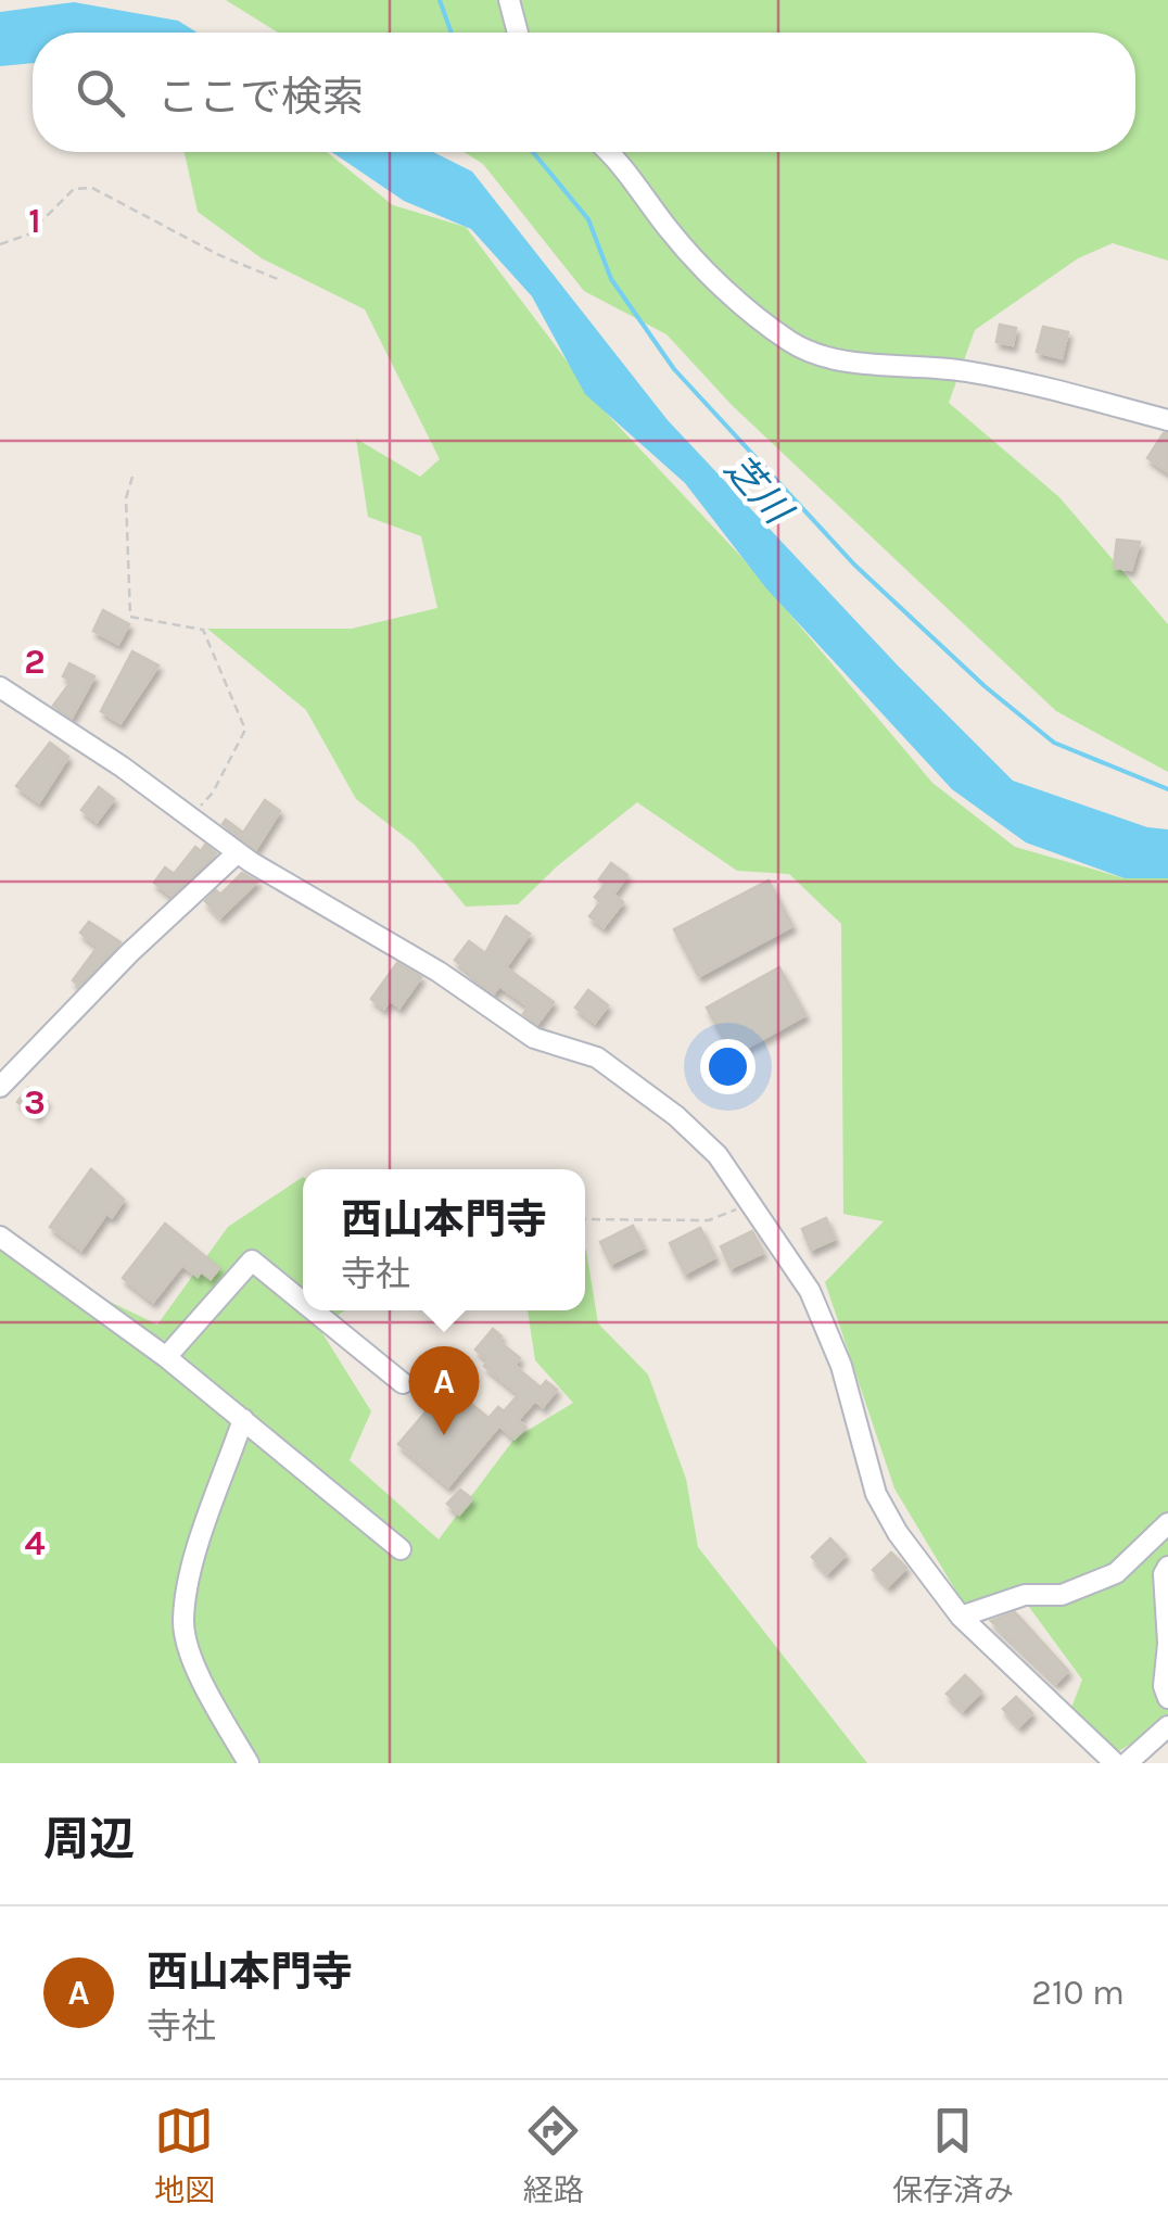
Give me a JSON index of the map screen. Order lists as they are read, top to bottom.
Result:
{
  "water": ["芝川"],
  "page": {
    "search": "ここで検索",
    "popup": ["西山本門寺", "寺社"],
    "pins": "A",
    "heading": "周辺",
    "list": [
      {
        "mark": "A",
        "name": "西山本門寺",
        "note": "寺社",
        "value": "210 m"
      }
    ],
    "nav": ["地図", "経路", "保存済み"]
  },
  "grid": {
    "rows": [
      "1",
      "2",
      "3",
      "4"
    ]
  }
}
